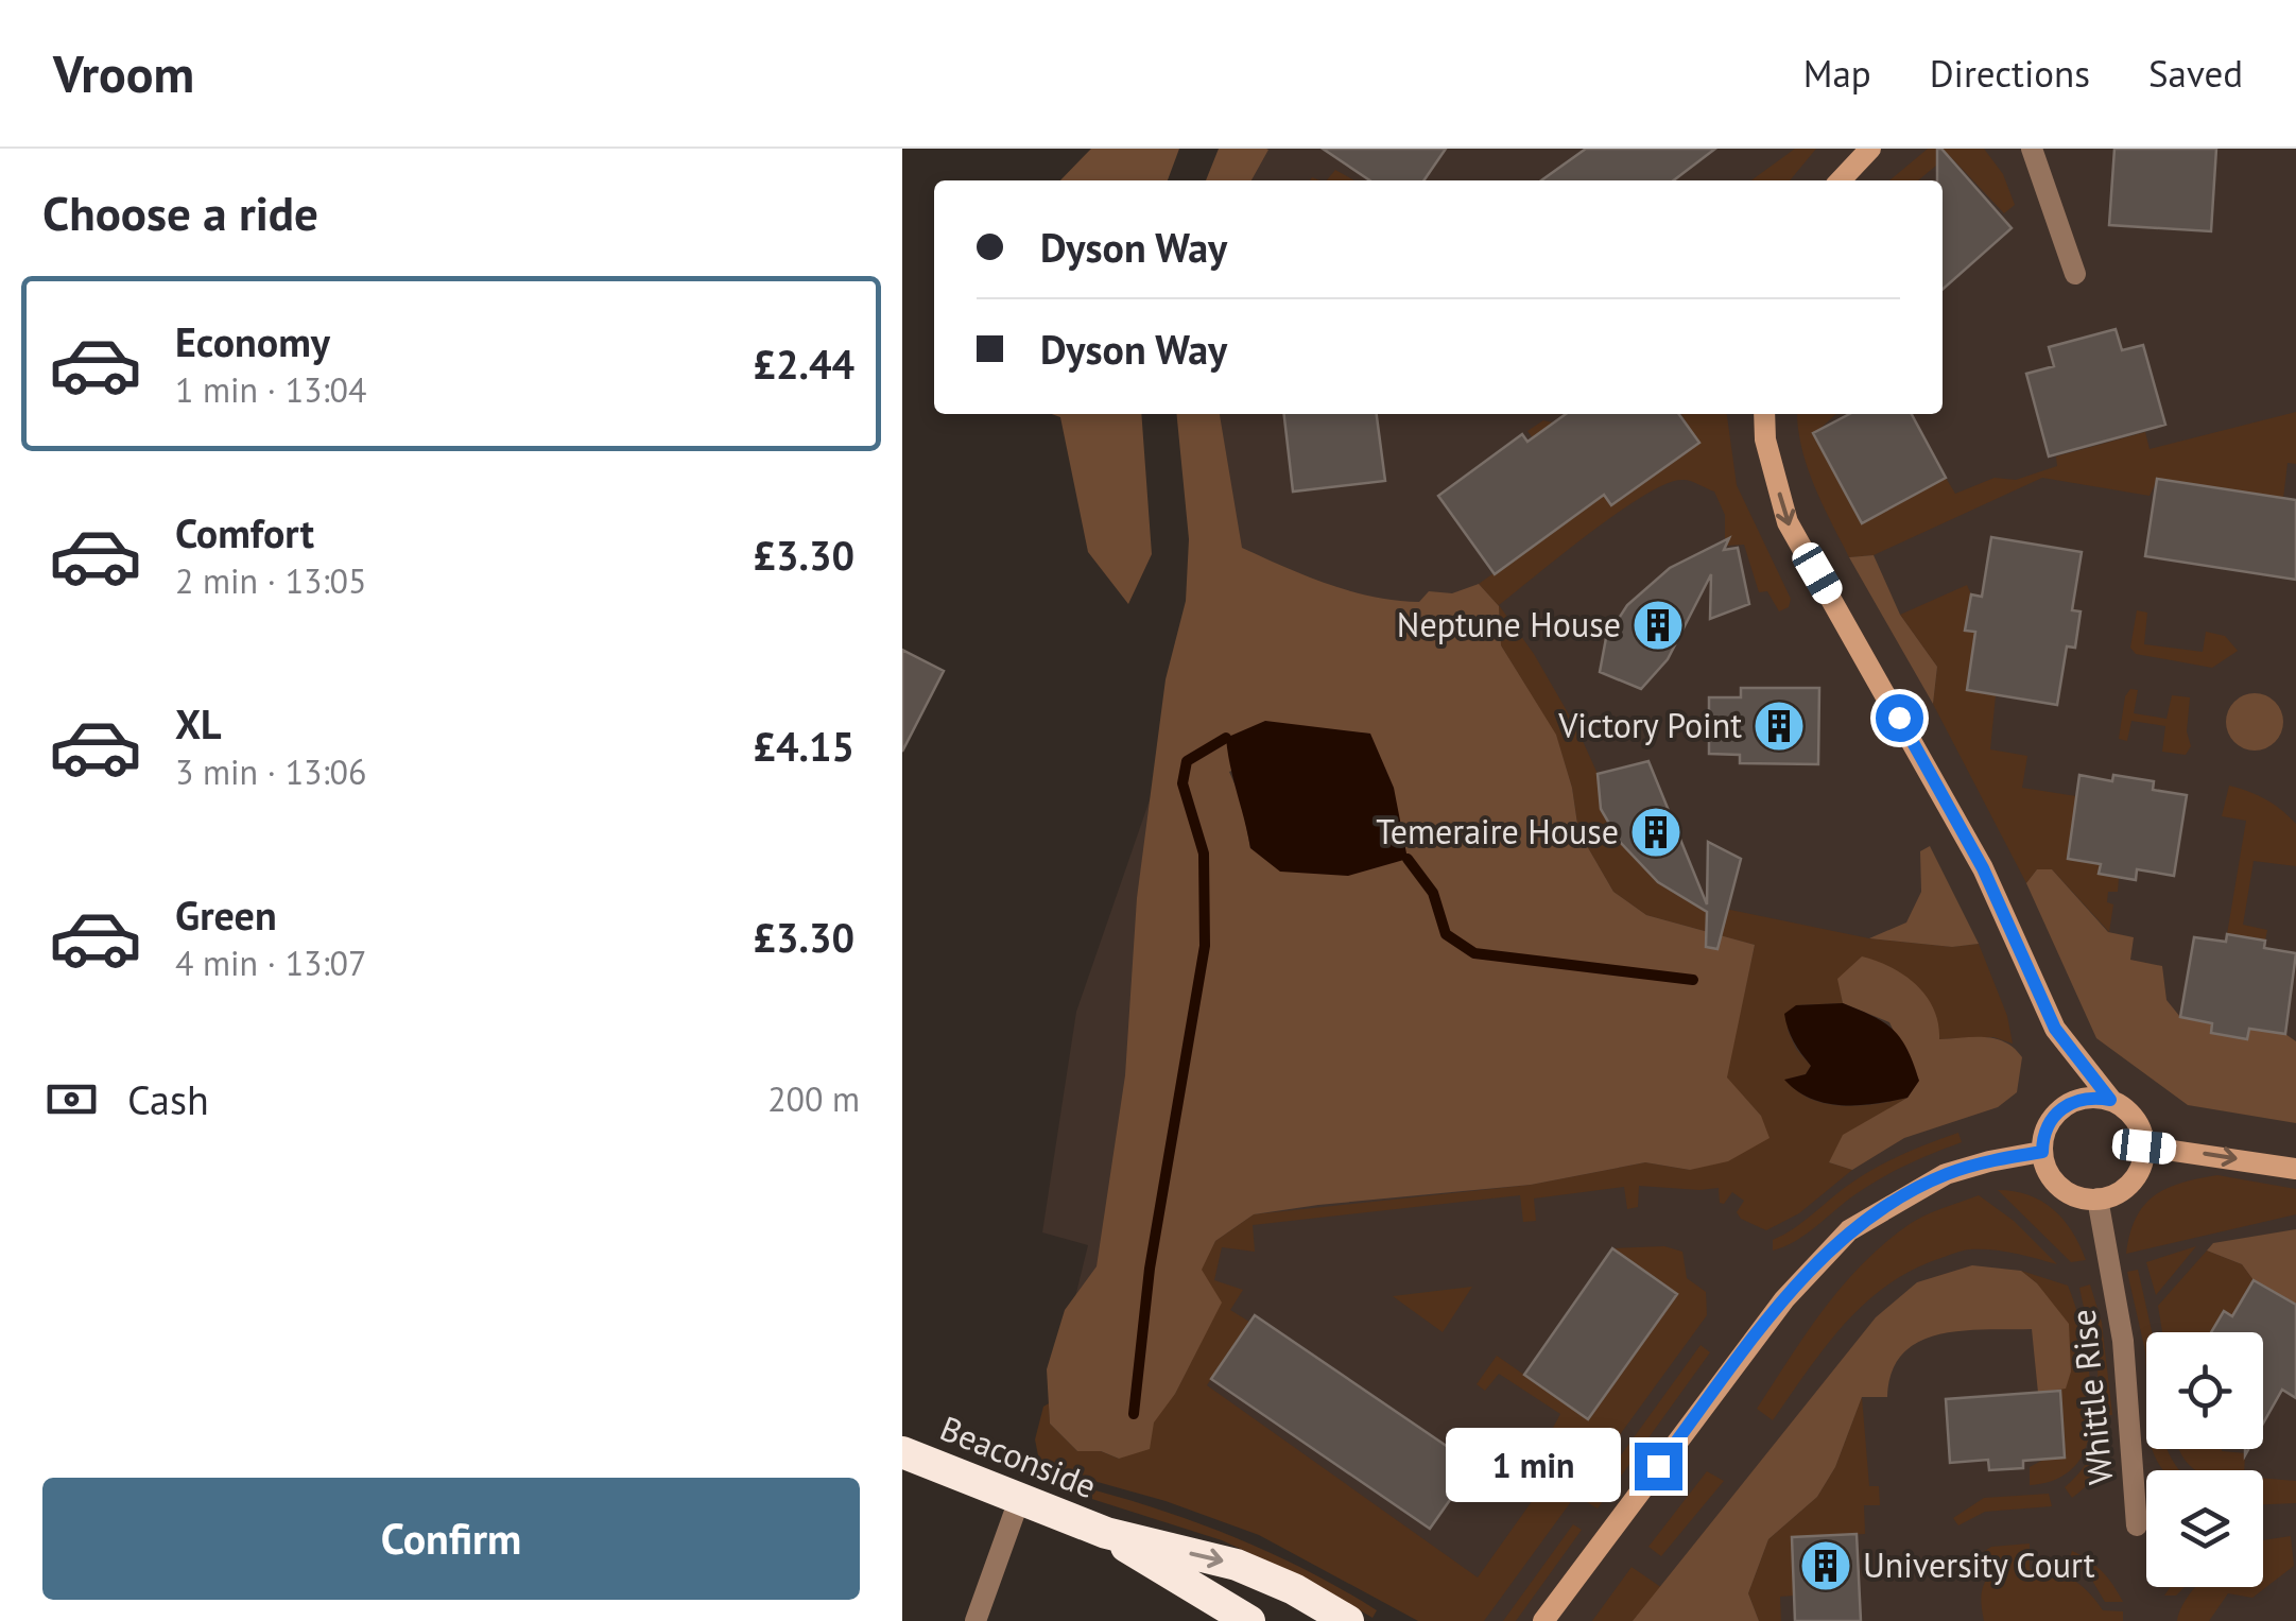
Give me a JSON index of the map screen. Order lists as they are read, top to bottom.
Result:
{
  "streets": {
    "highway": ["Beaconside"],
    "street": ["Whittle Rise"]
  },
  "places": {
    "building": [
      "Neptune House",
      "Victory Point",
      "Temeraire House",
      "University Court"
    ]
  },
  "page": {
    "header": "Vroom",
    "nav": ["Map", "Directions", "Saved"],
    "heading": "Choose a ride",
    "banner": ["Dyson Way", "Dyson Way"],
    "list": [
      {
        "name": "Economy",
        "note": "1 min · 13:04",
        "value": "£2.44"
      },
      {
        "name": "Comfort",
        "note": "2 min · 13:05",
        "value": "£3.30"
      },
      {
        "name": "XL",
        "note": "3 min · 13:06",
        "value": "£4.15"
      },
      {
        "name": "Green",
        "note": "4 min · 13:07",
        "value": "£3.30"
      }
    ],
    "pay": ["Cash", "200 m"],
    "bubble": "1 min",
    "buttons": "Confirm"
  }
}
